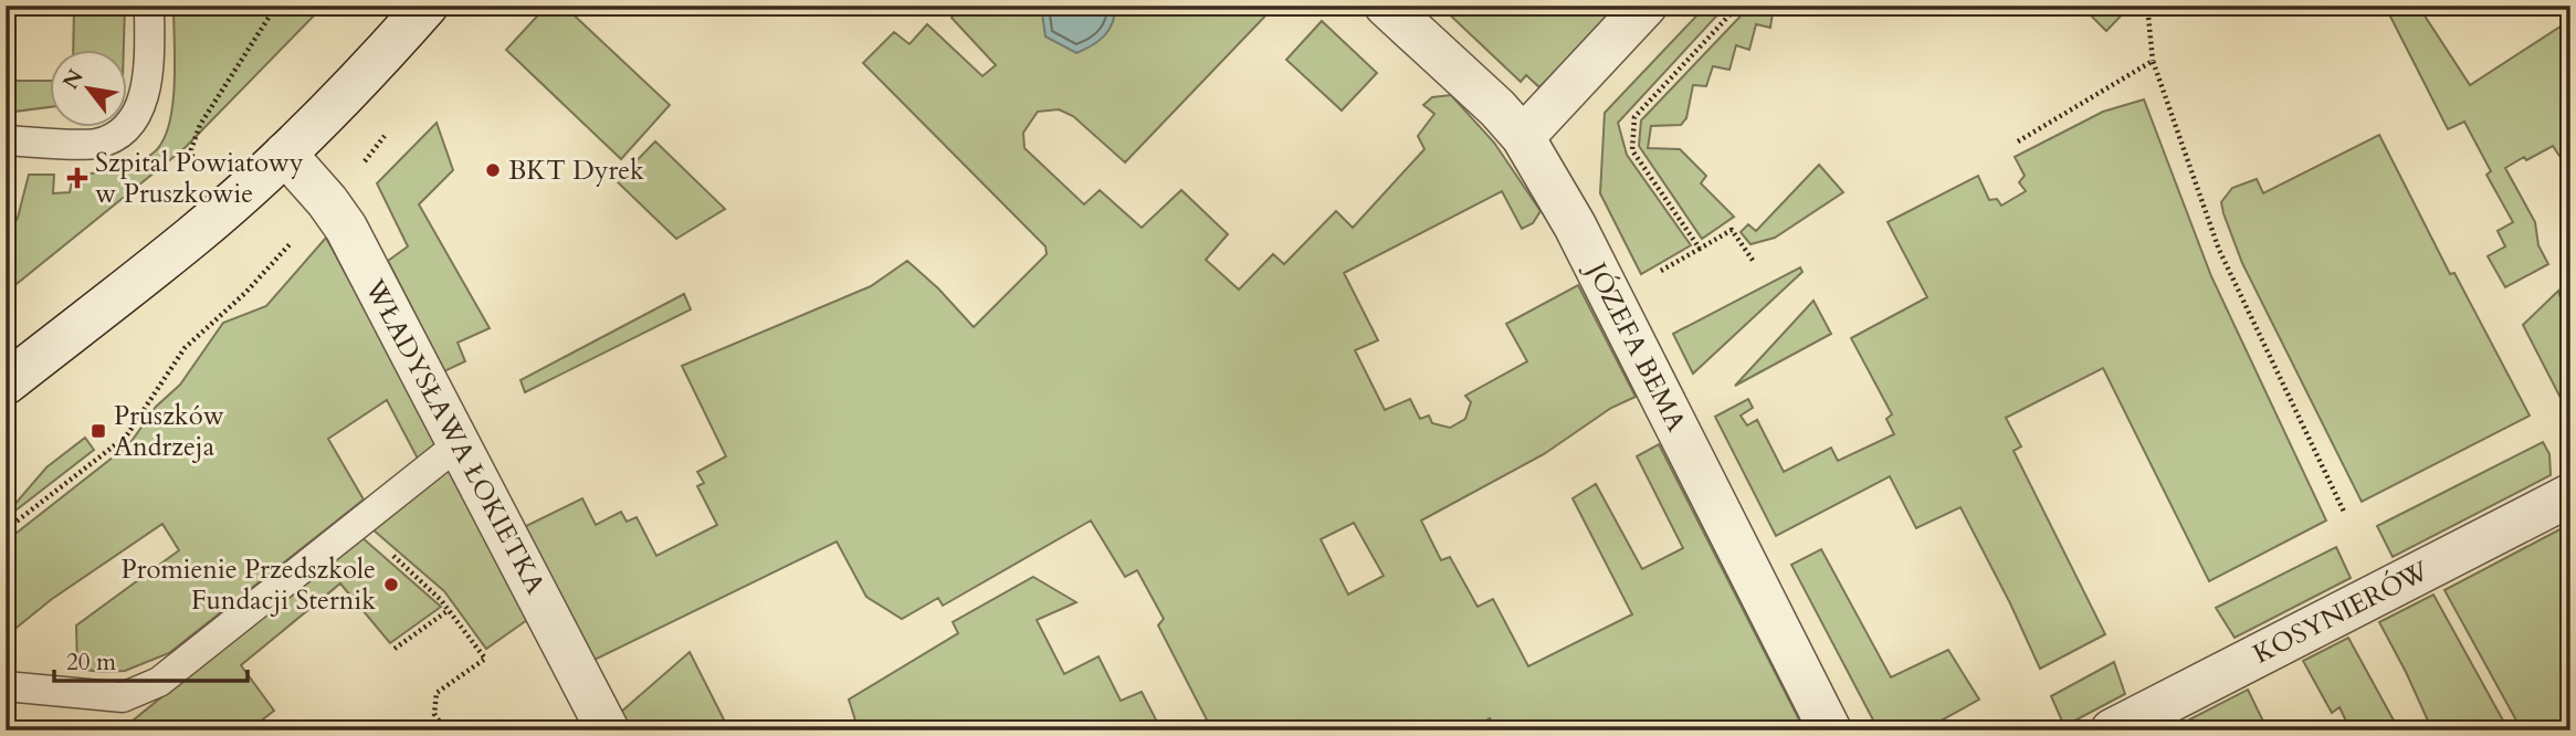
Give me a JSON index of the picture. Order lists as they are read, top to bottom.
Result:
{
  "streets": {
    "street": ["JÓZEFA BEMA", "WŁADYSŁAWA ŁOKIETKA", "KOSYNIERÓW"]
  },
  "places": {
    "other": ["BKT Dyrek", "Promienie Przedszkole Fundacji Sternik"],
    "health": ["Szpital Powiatowy w Pruszkowie"],
    "transit": ["Pruszków Andrzeja"]
  },
  "scale_bar": "20 m",
  "north": "top left"
}
